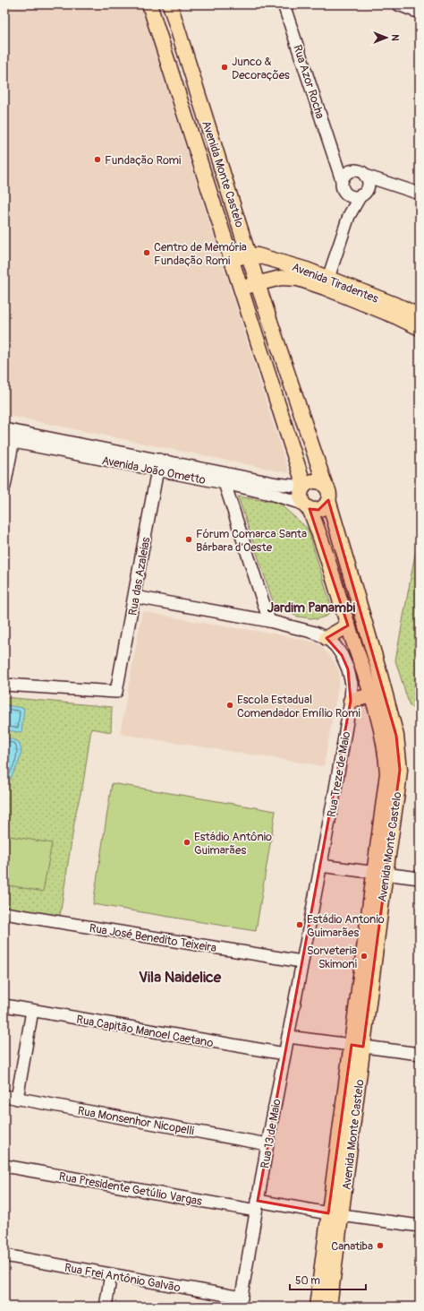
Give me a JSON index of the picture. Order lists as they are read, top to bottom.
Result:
{
  "streets": {
    "main road": ["Avenida Monte Castelo", "Avenida Tiradentes"],
    "street": [
      "Rua Azor Rocha",
      "Avenida João Ometto",
      "Rua das Azaleias",
      "Rua Treze de Maio",
      "Rua José Benedito Teixeira",
      "Rua Capitão Manoel Caetano",
      "Rua Monsenhor Nicopelli",
      "Rua 13 de Maio",
      "Rua Presidente Getúlio Vargas",
      "Rua Frei Antônio Galvão"
    ]
  },
  "crossings": [
    ["Avenida Monte Castelo", "Avenida Tiradentes"],
    ["Avenida Monte Castelo", "Avenida João Ometto"],
    ["Avenida Monte Castelo", "Rua Presidente Getúlio Vargas"],
    ["Avenida João Ometto", "Rua das Azaleias"],
    ["Rua das Azaleias", "Rua Treze de Maio"],
    ["Rua Treze de Maio", "Rua José Benedito Teixeira"],
    ["Rua Treze de Maio", "Rua 13 de Maio"],
    ["Rua José Benedito Teixeira", "Rua 13 de Maio"],
    ["Rua Capitão Manoel Caetano", "Rua 13 de Maio"],
    ["Rua Monsenhor Nicopelli", "Rua 13 de Maio"],
    ["Rua 13 de Maio", "Rua Presidente Getúlio Vargas"],
    ["Rua 13 de Maio", "Rua Frei Antônio Galvão"]
  ],
  "districts": ["Jardim Panambi", "Vila Naidelice"],
  "places": [
    "Junco & Decorações",
    "Fundação Romi",
    "Centro de Memória Fundação Romi",
    "Fórum Comarca Santa Bárbara d'Oeste",
    "Escola Estadual Comendador Emílio Romi",
    "Estádio Antônio Guimarães",
    "Estádio Antonio Guimarães",
    "Sorveteria Skimoni",
    "Canatiba"
  ],
  "scale_bar": "50 m",
  "north": "right"
}
